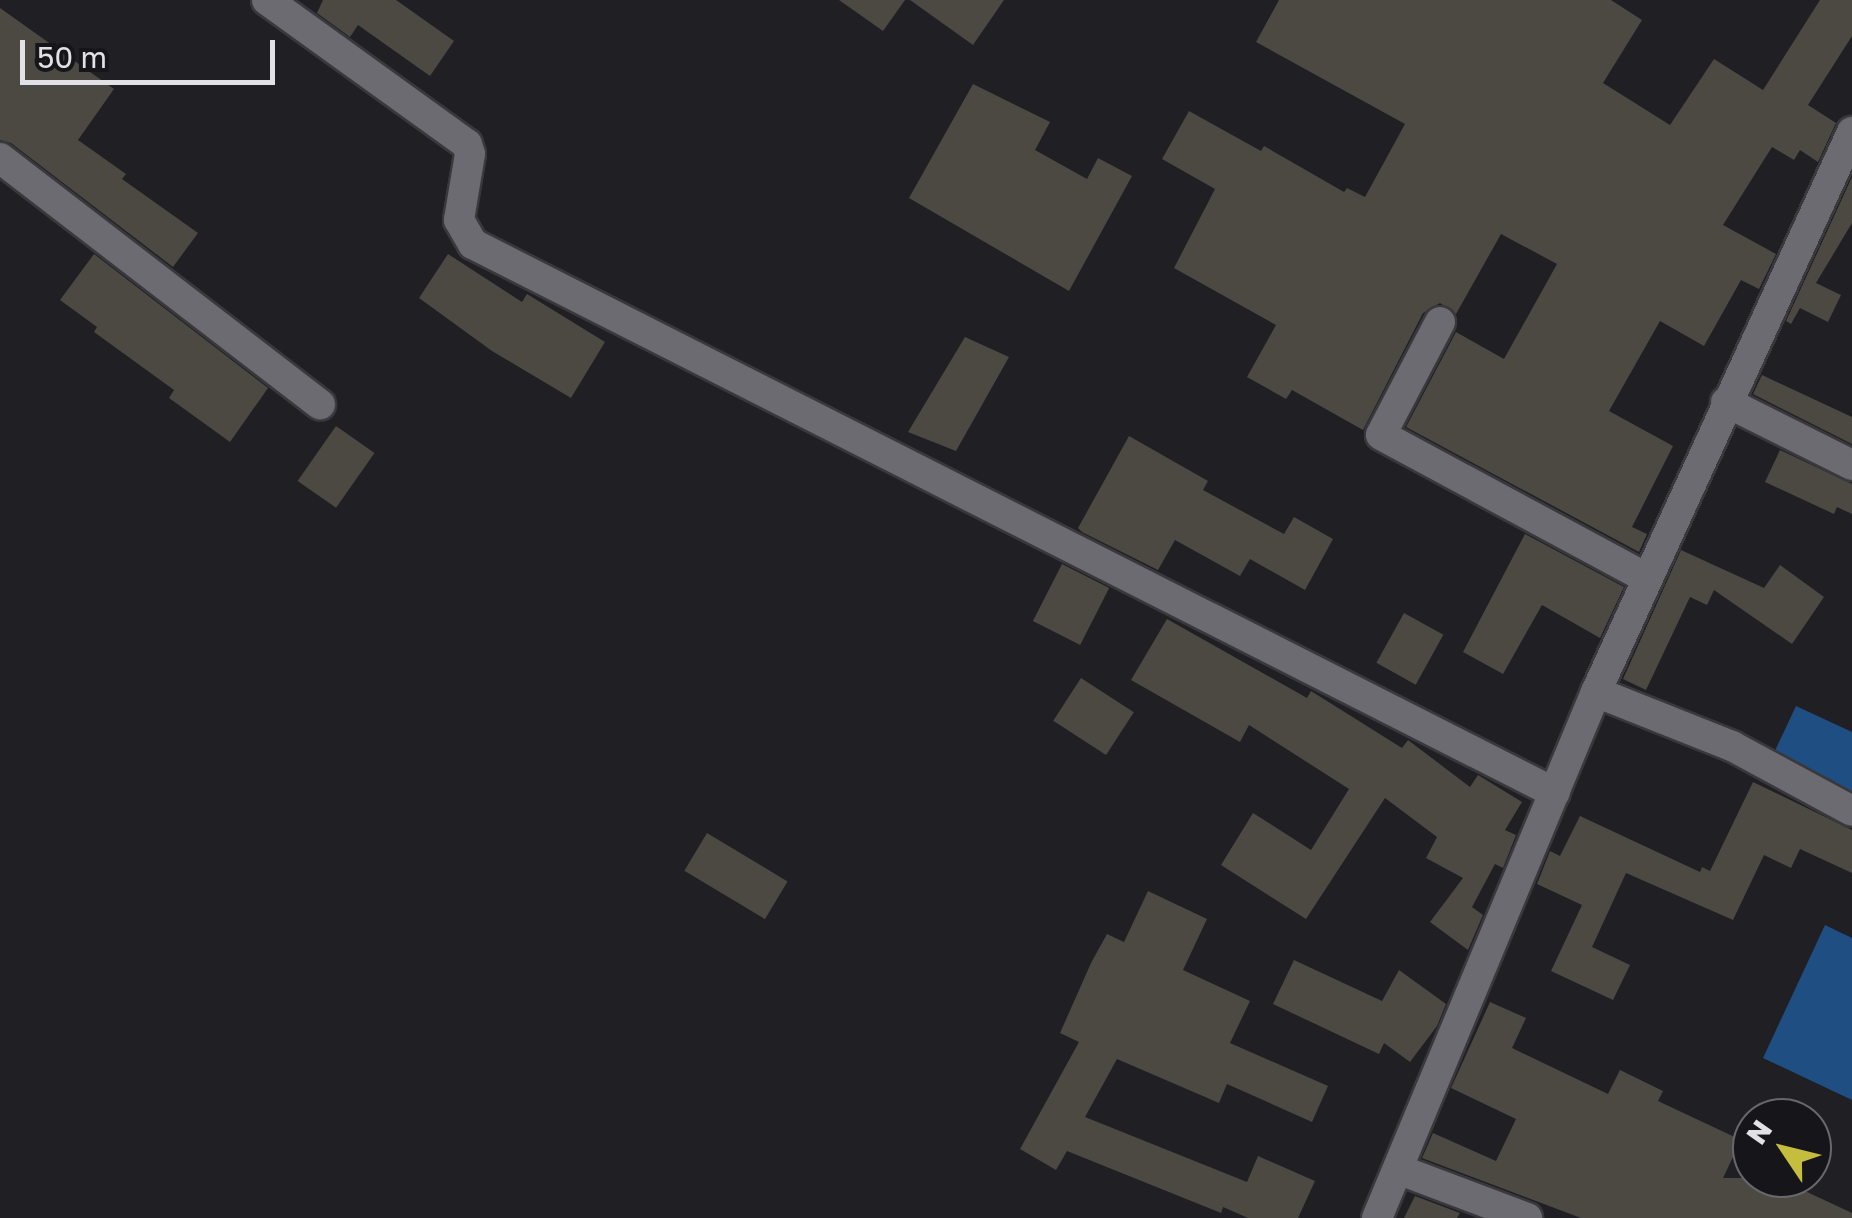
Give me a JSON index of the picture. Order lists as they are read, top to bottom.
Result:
{
  "scale_bar": "50 m",
  "north": "top left"
}
